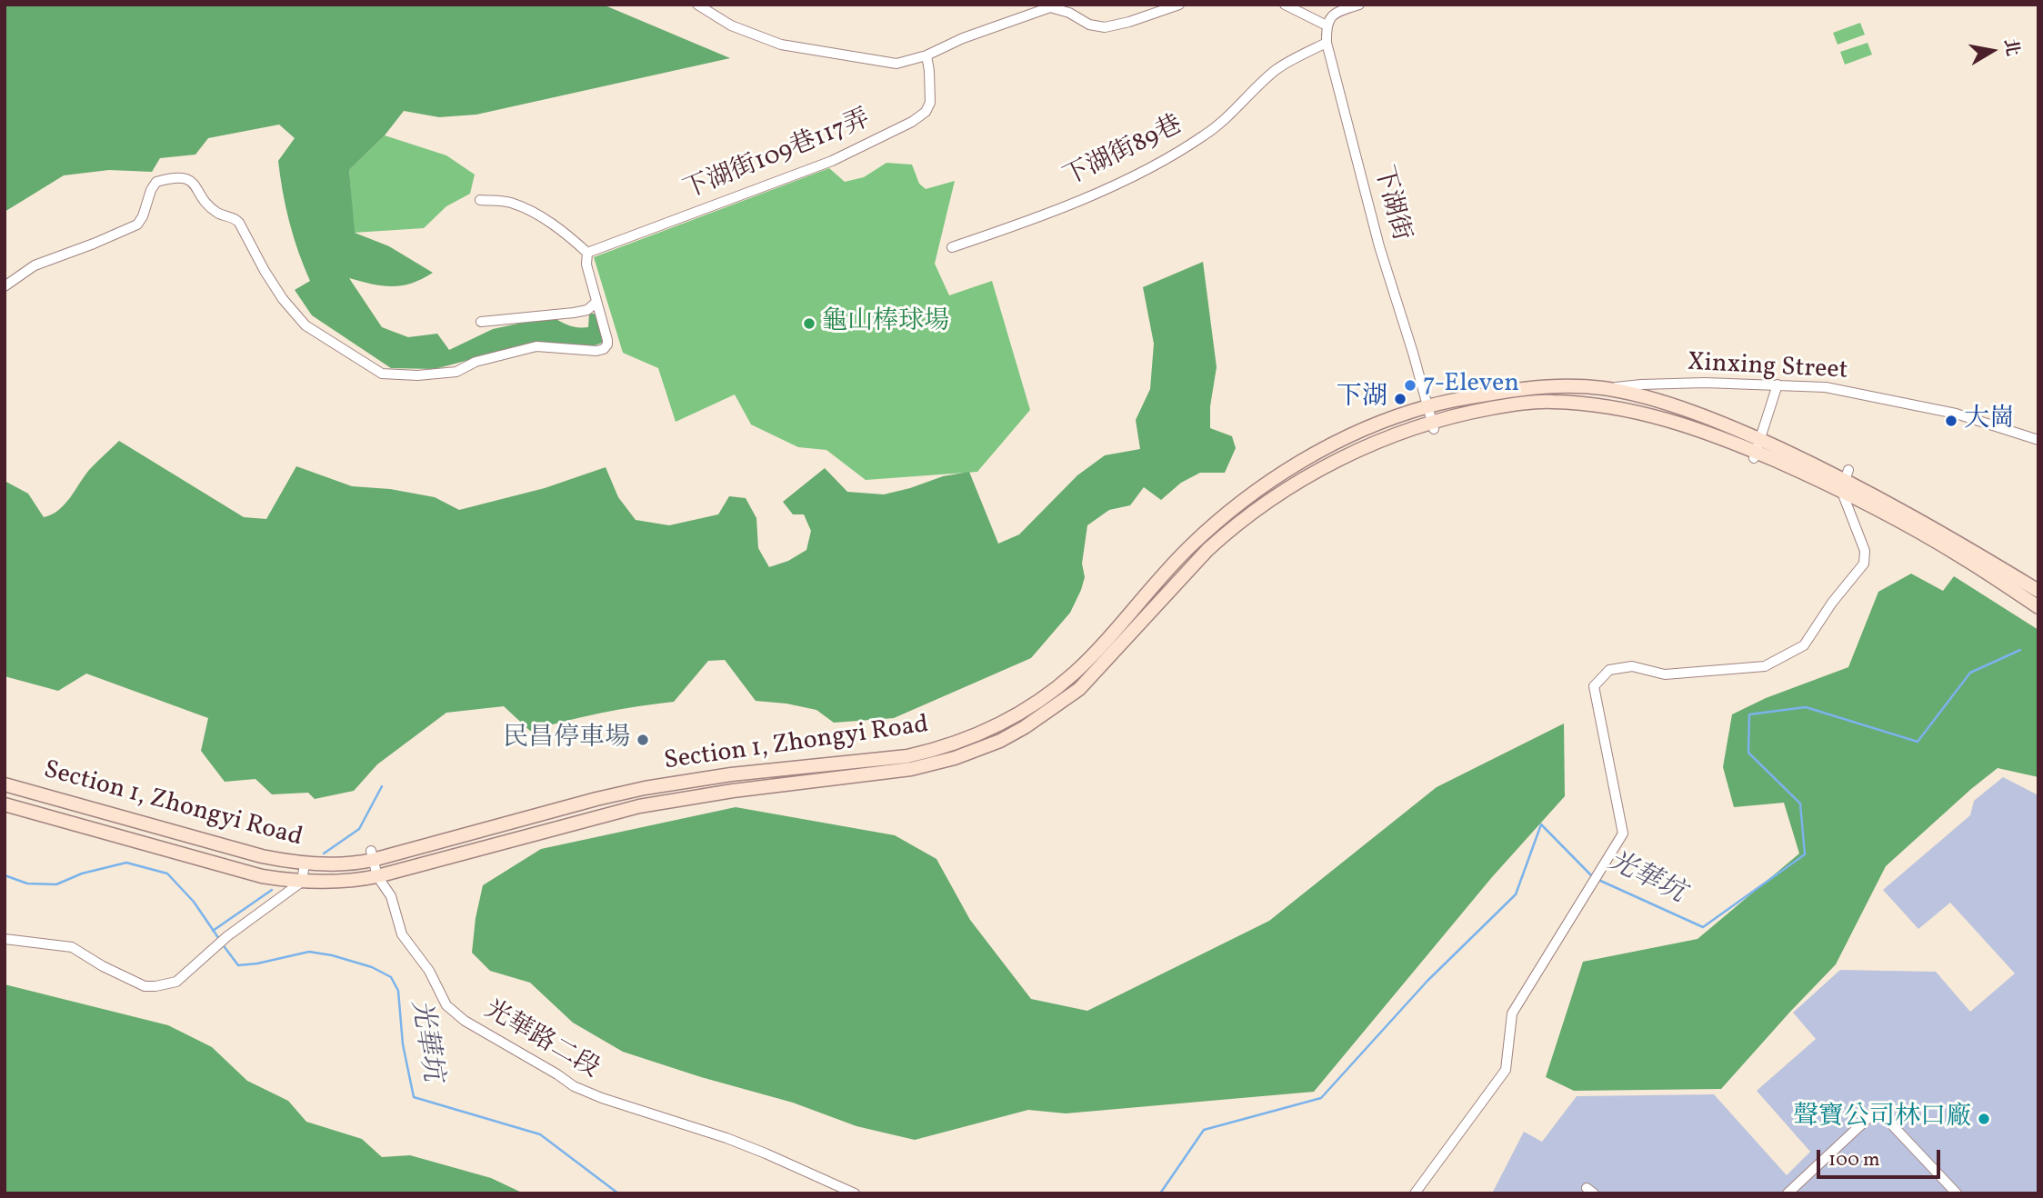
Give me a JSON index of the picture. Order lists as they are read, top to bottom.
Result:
{
  "streets": {
    "main road": ["Section 1, Zhongyi Road"],
    "street": [
      "下湖街89巷",
      "下湖街109巷117弄",
      "下湖街",
      "Xinxing Street",
      "光華路二段"
    ]
  },
  "crossings": [
    ["下湖街89巷", "下湖街"],
    ["下湖街", "Section 1, Zhongyi Road"],
    ["Xinxing Street", "Section 1, Zhongyi Road"],
    ["Section 1, Zhongyi Road", "光華路二段"]
  ],
  "water": ["光華坑"],
  "places": [
    "龜山棒球場",
    "7-Eleven",
    "下湖",
    "大崗",
    "民昌停車場",
    "聲寶公司林口廠"
  ],
  "scale_bar": "100 m",
  "north": "right"
}
